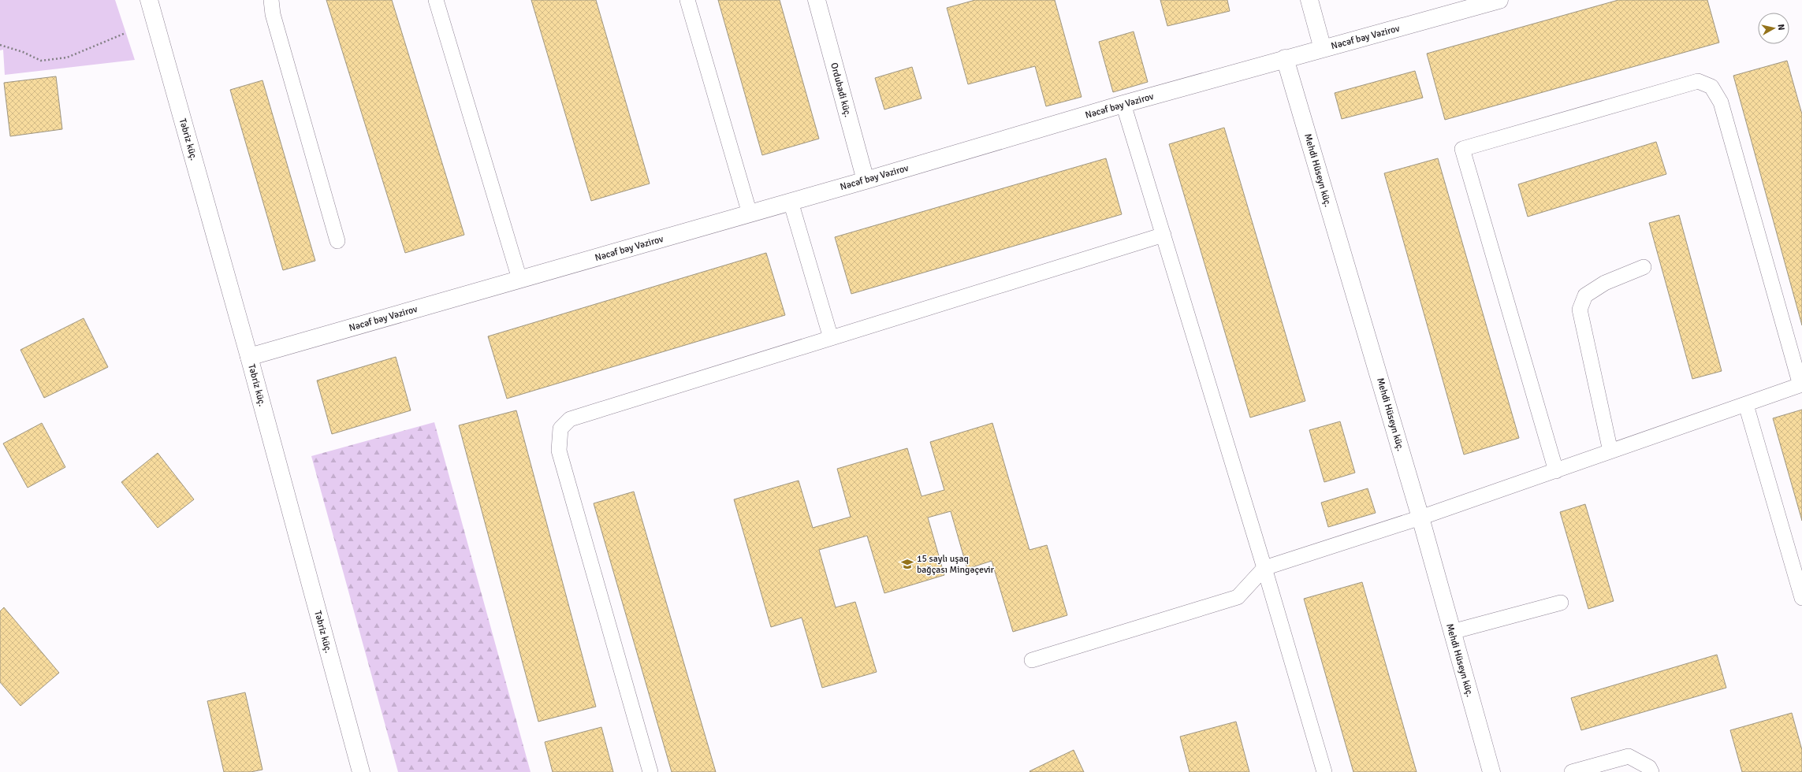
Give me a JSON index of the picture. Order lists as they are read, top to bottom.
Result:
{
  "streets": {
    "street": [
      "Nəcəf bəy Vəzirov",
      "Ordubadi küç.",
      "Təbriz küç.",
      "Mehdi Hüseyn küç."
    ]
  },
  "crossings": [
    ["Nəcəf bəy Vəzirov", "Ordubadi küç."],
    ["Nəcəf bəy Vəzirov", "Təbriz küç."],
    ["Nəcəf bəy Vəzirov", "Mehdi Hüseyn küç."]
  ],
  "places": {
    "school or university": ["15 saylı uşaq bağçası Mingəçevir"]
  },
  "north": "right"
}
